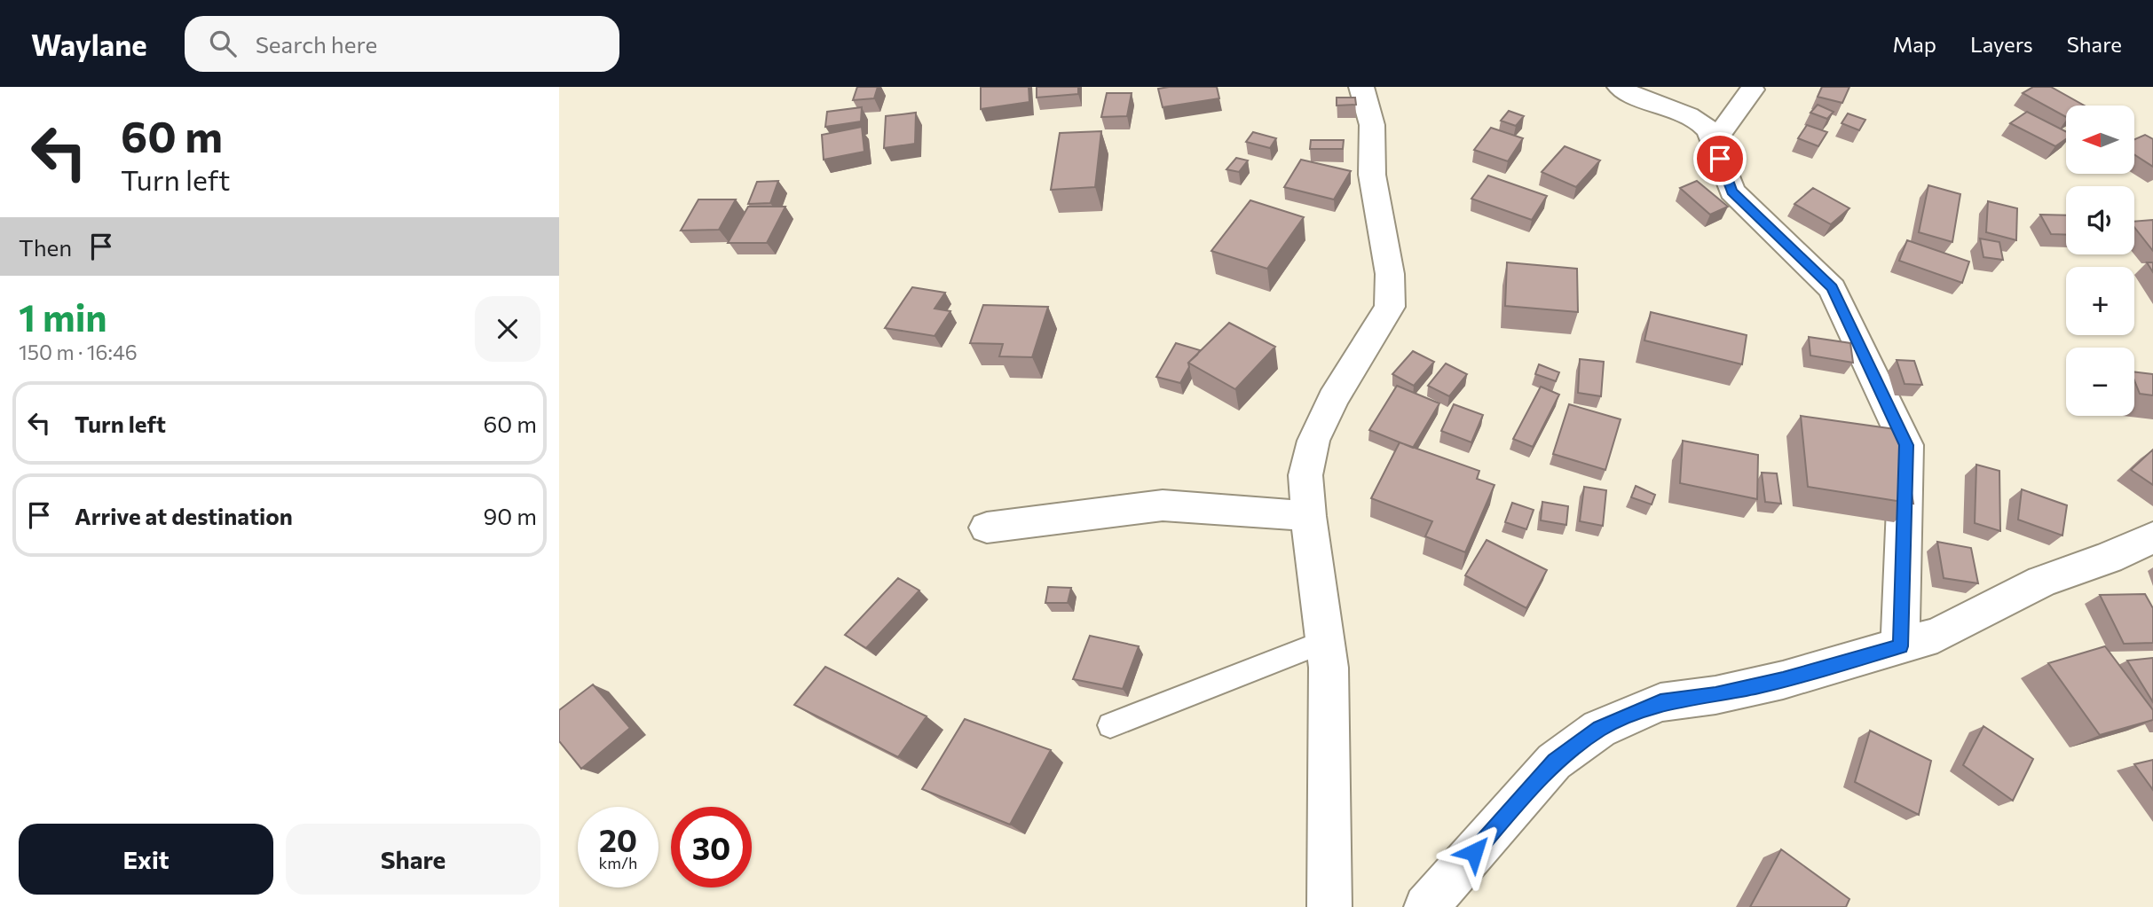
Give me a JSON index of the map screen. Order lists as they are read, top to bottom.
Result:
{
  "north": "left",
  "page": {
    "header": "Waylane",
    "search": "Search here",
    "nav": ["Map", "Layers", "Share"],
    "turn": ["60 m", "Turn left"],
    "map_buttons": ["+", "−"],
    "then": "Then",
    "heading": ["1 min", "150 m · 16:46"],
    "list": [
      {
        "name": "Turn left",
        "value": "60 m"
      },
      {
        "name": "Arrive at destination",
        "value": "90 m"
      }
    ],
    "speed": "20 km/h",
    "limit": "30",
    "buttons": ["Exit", "Share"]
  }
}
